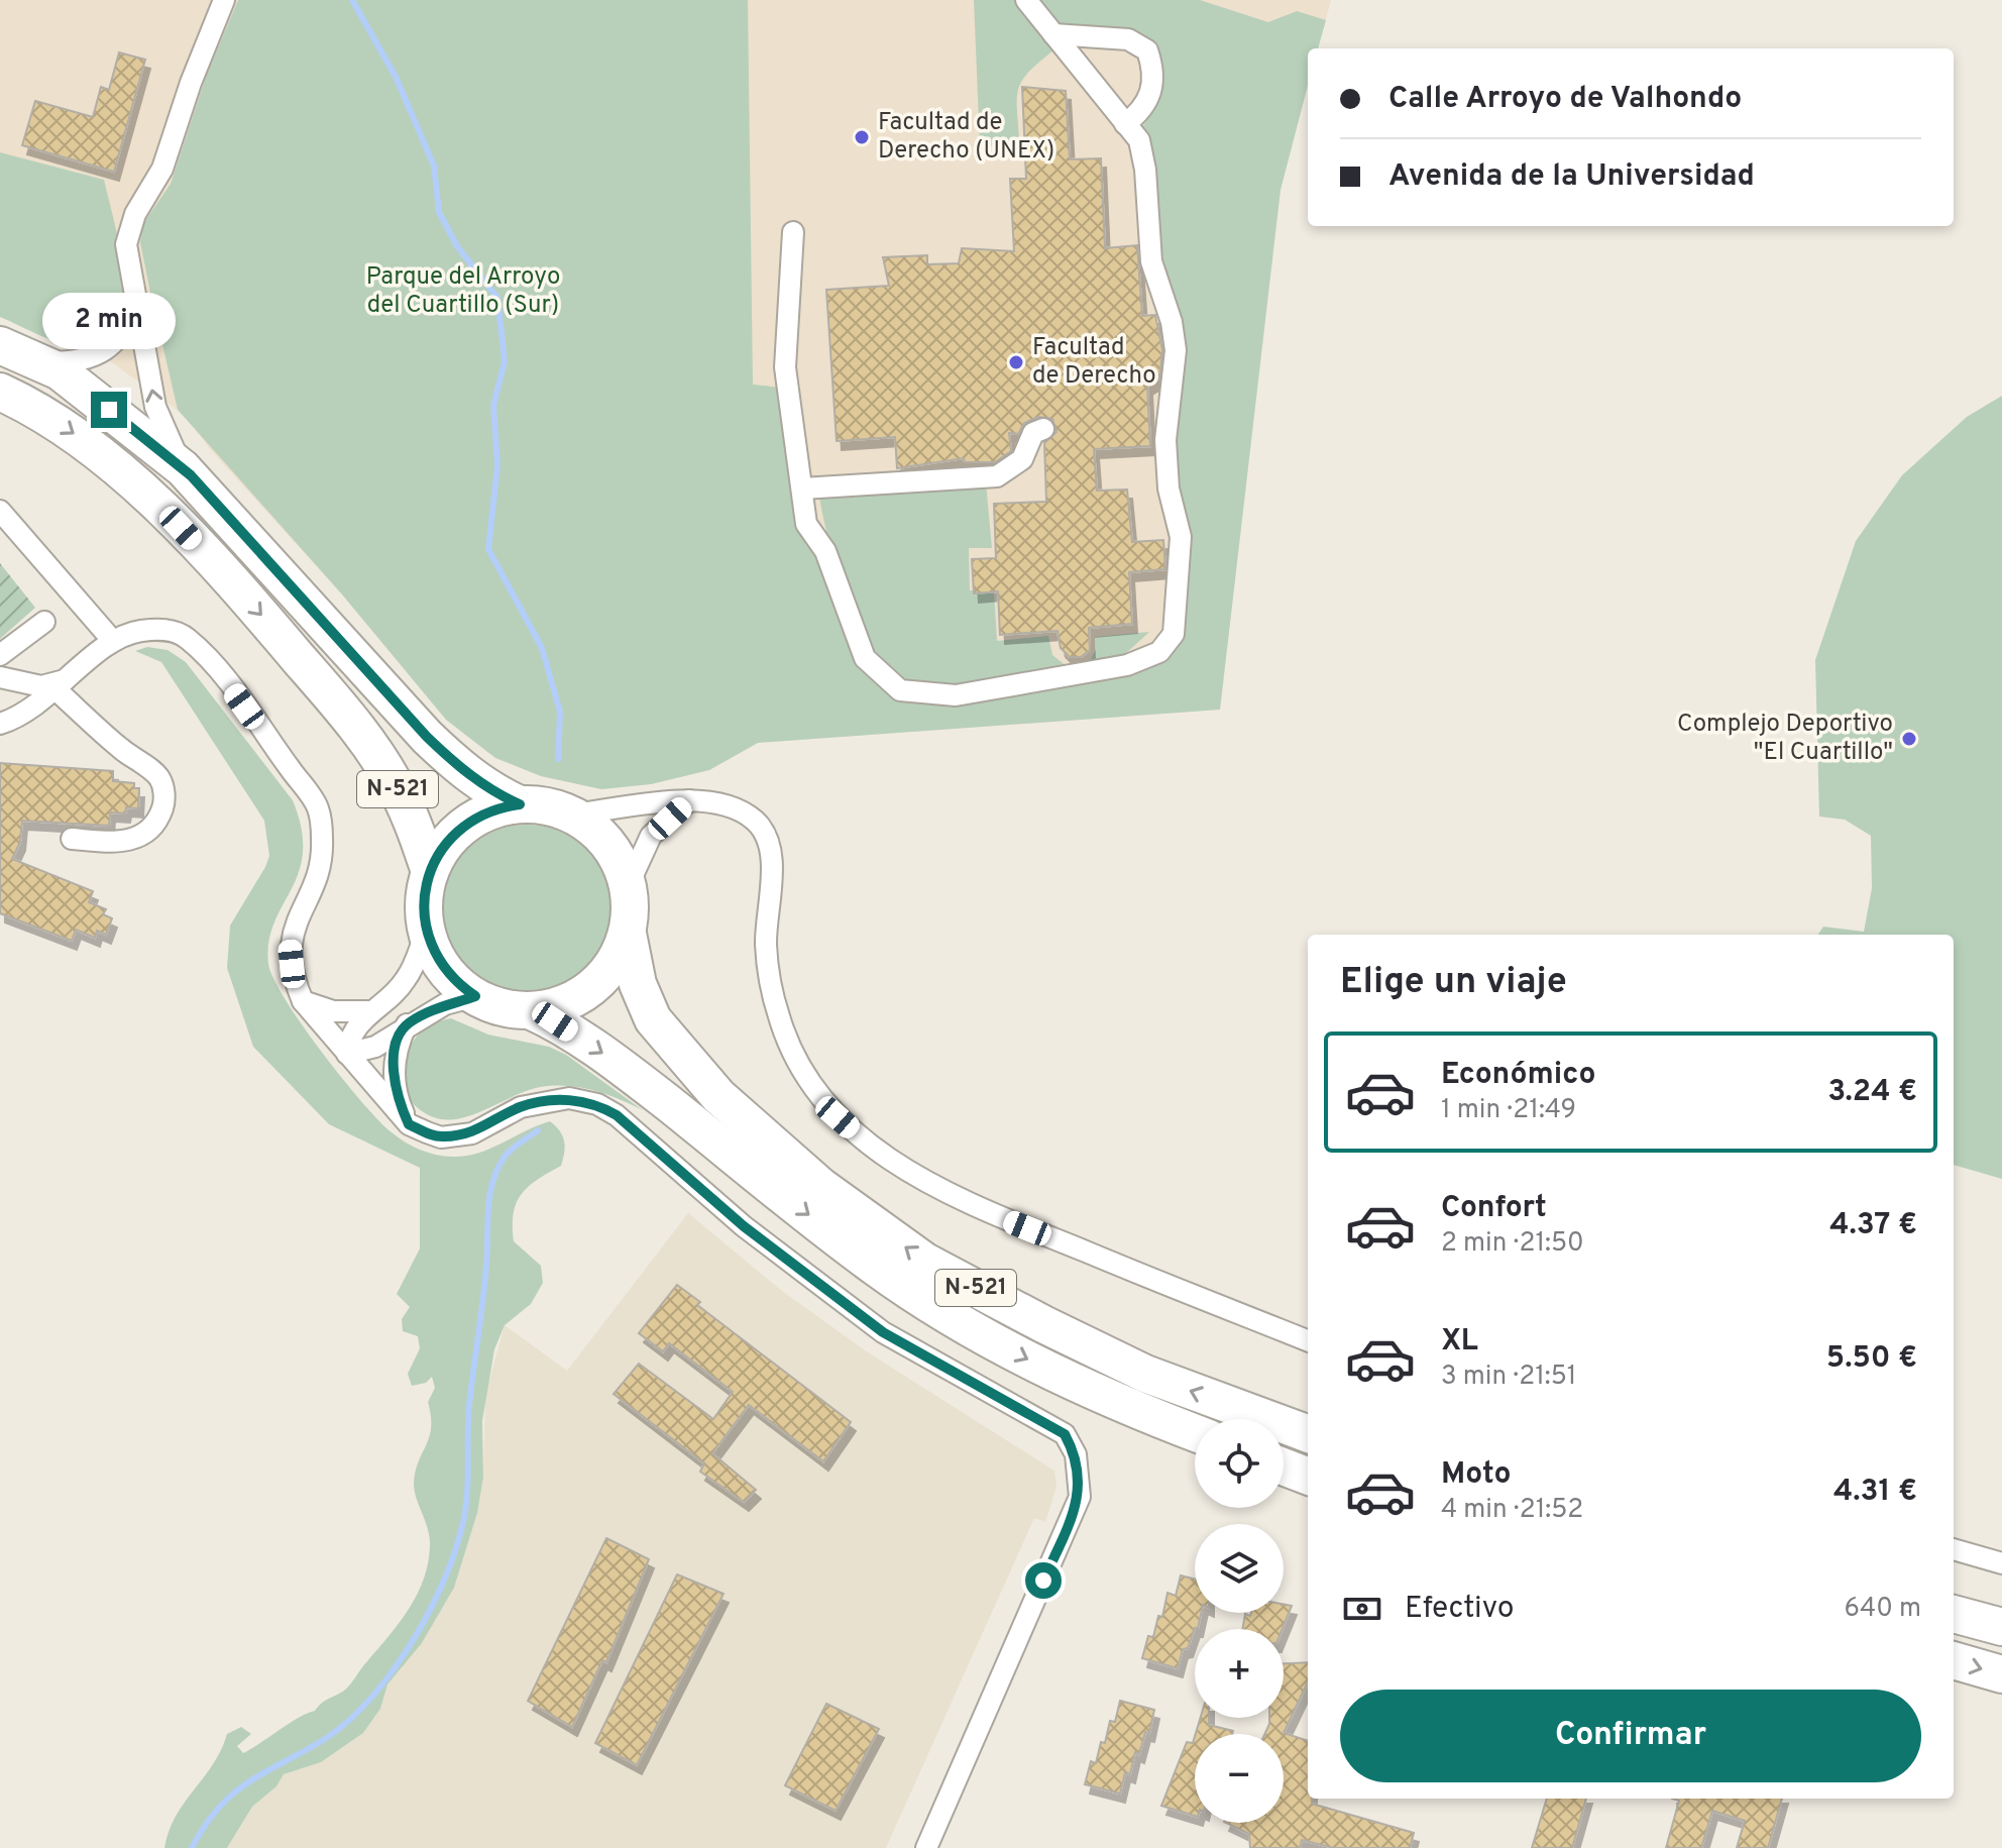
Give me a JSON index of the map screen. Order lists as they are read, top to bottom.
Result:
{
  "streets": {
    "highway": ["N-521"]
  },
  "parks": ["Parque del Arroyo del Cuartillo (Sur)"],
  "places": ["Facultad de Derecho (UNEX)", "Facultad de Derecho", "Complejo Deportivo \"El Cuartillo\""],
  "page": {
    "banner": ["Calle Arroyo de Valhondo", "Avenida de la Universidad"],
    "bubble": "2 min",
    "heading": "Elige un viaje",
    "list": [
      {
        "name": "Económico",
        "note": "1 min · 21:49",
        "value": "3.24 €"
      },
      {
        "name": "Confort",
        "note": "2 min · 21:50",
        "value": "4.37 €"
      },
      {
        "name": "XL",
        "note": "3 min · 21:51",
        "value": "5.50 €"
      },
      {
        "name": "Moto",
        "note": "4 min · 21:52",
        "value": "4.31 €"
      }
    ],
    "map_buttons": ["+", "−"],
    "pay": ["Efectivo", "640 m"],
    "buttons": "Confirmar"
  }
}
